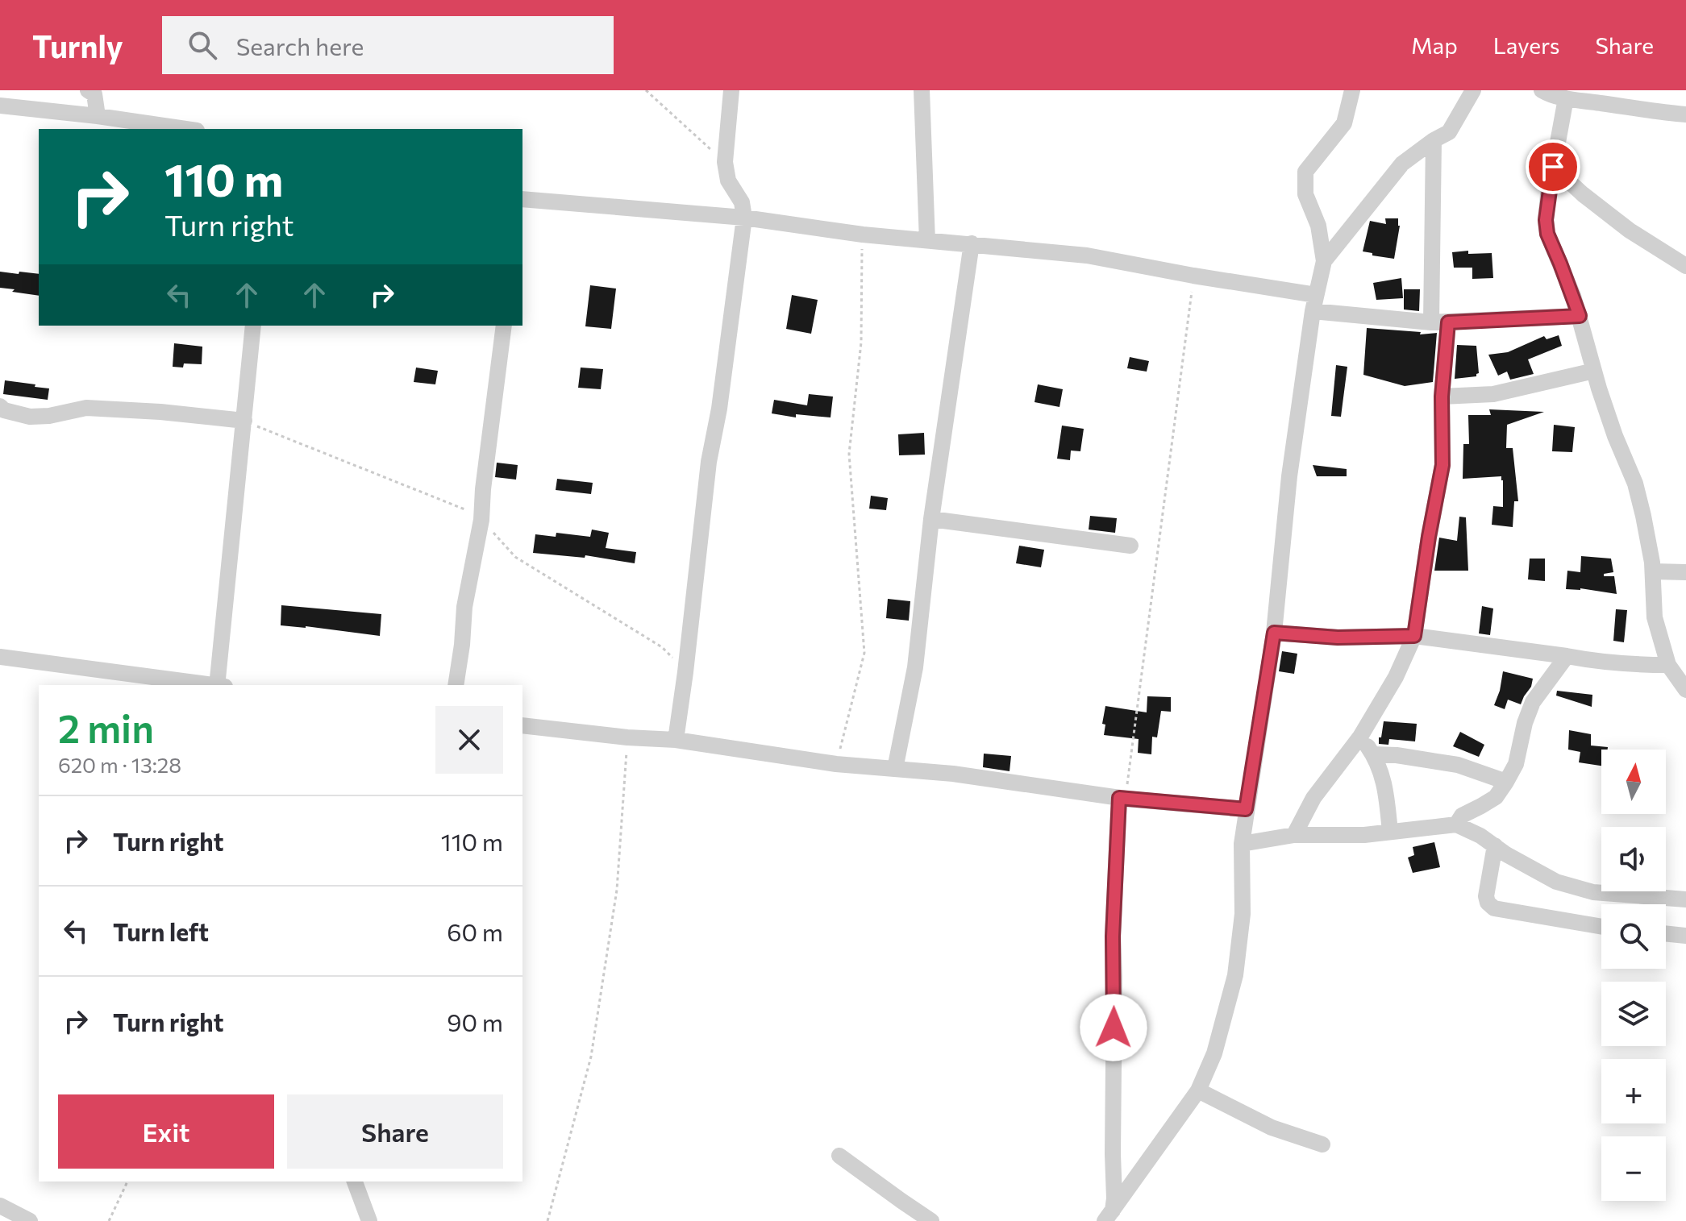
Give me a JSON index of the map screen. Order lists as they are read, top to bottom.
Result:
{
  "north": "top",
  "page": {
    "header": "Turnly",
    "search": "Search here",
    "nav": ["Map", "Layers", "Share"],
    "turn": ["110 m", "Turn right"],
    "heading": ["2 min", "620 m · 13:28"],
    "map_buttons": ["+", "−"],
    "list": [
      {
        "name": "Turn right",
        "value": "110 m"
      },
      {
        "name": "Turn left",
        "value": "60 m"
      },
      {
        "name": "Turn right",
        "value": "90 m"
      }
    ],
    "buttons": ["Exit", "Share"]
  }
}
